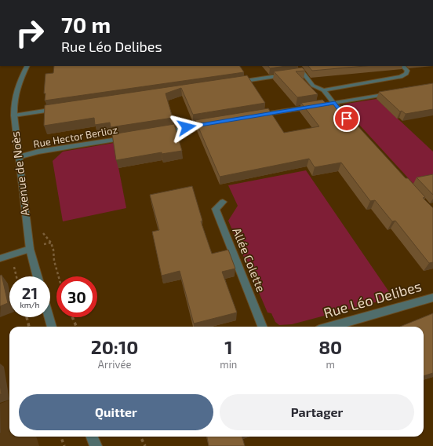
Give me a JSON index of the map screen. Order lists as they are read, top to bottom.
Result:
{
  "streets": {
    "street": [
      "Rue Hector Berlioz",
      "Avenue de Noès",
      "Allée Colette",
      "Rue Léo Delibes"
    ]
  },
  "crossings": [
    ["Rue Hector Berlioz", "Avenue de Noès"]
  ],
  "page": {
    "turn": ["70 m", "Rue Léo Delibes"],
    "speed": "21 km/h",
    "limit": "30",
    "eta": [
      "20:10",
      "Arrivée",
      "1",
      "min",
      "80",
      "m"
    ],
    "buttons": ["Quitter", "Partager"]
  }
}
